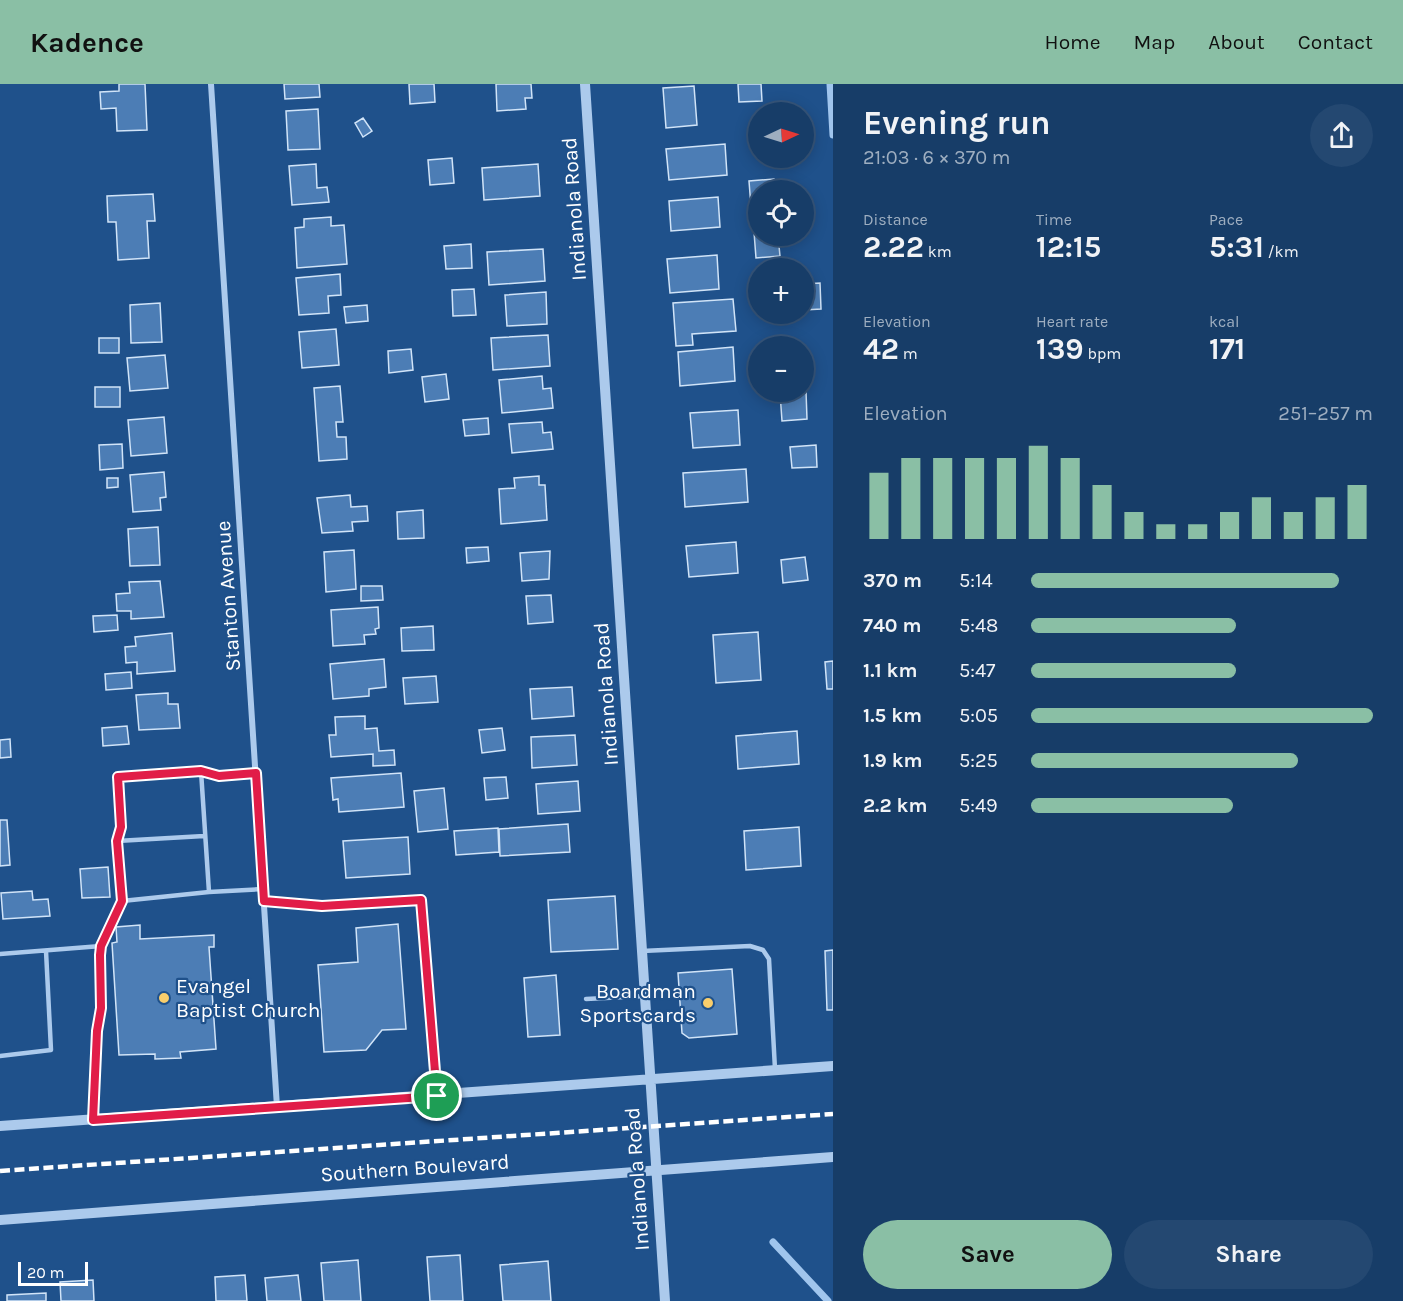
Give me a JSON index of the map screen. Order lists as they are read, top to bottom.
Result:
{
  "streets": {
    "street": ["Indianola Road", "Stanton Avenue", "Southern Boulevard"]
  },
  "crossings": [
    ["Indianola Road", "Southern Boulevard"]
  ],
  "places": ["Evangel Baptist Church", "Boardman Sportscards"],
  "scale_bar": "20 m",
  "north": "right",
  "page": {
    "header": "Kadence",
    "nav": [
      "Home",
      "Map",
      "About",
      "Contact"
    ],
    "heading": ["Evening run", "21:03 · 6 × 370 m"],
    "map_buttons": ["+", "−"],
    "stats": [
      ["Distance", "2.22 km"],
      ["Time", "12:15"],
      ["Pace", "5:31 /km"],
      ["Elevation", "42 m"],
      ["Heart rate", "139 bpm"],
      ["kcal", "171"]
    ],
    "chart": ["Elevation", "251–257 m"],
    "list": [
      {
        "name": "370 m",
        "note": "5:14"
      },
      {
        "name": "740 m",
        "note": "5:48"
      },
      {
        "name": "1.1 km",
        "note": "5:47"
      },
      {
        "name": "1.5 km",
        "note": "5:05"
      },
      {
        "name": "1.9 km",
        "note": "5:25"
      },
      {
        "name": "2.2 km",
        "note": "5:49"
      }
    ],
    "buttons": ["Save", "Share"],
    "scale": "20 m"
  }
}
